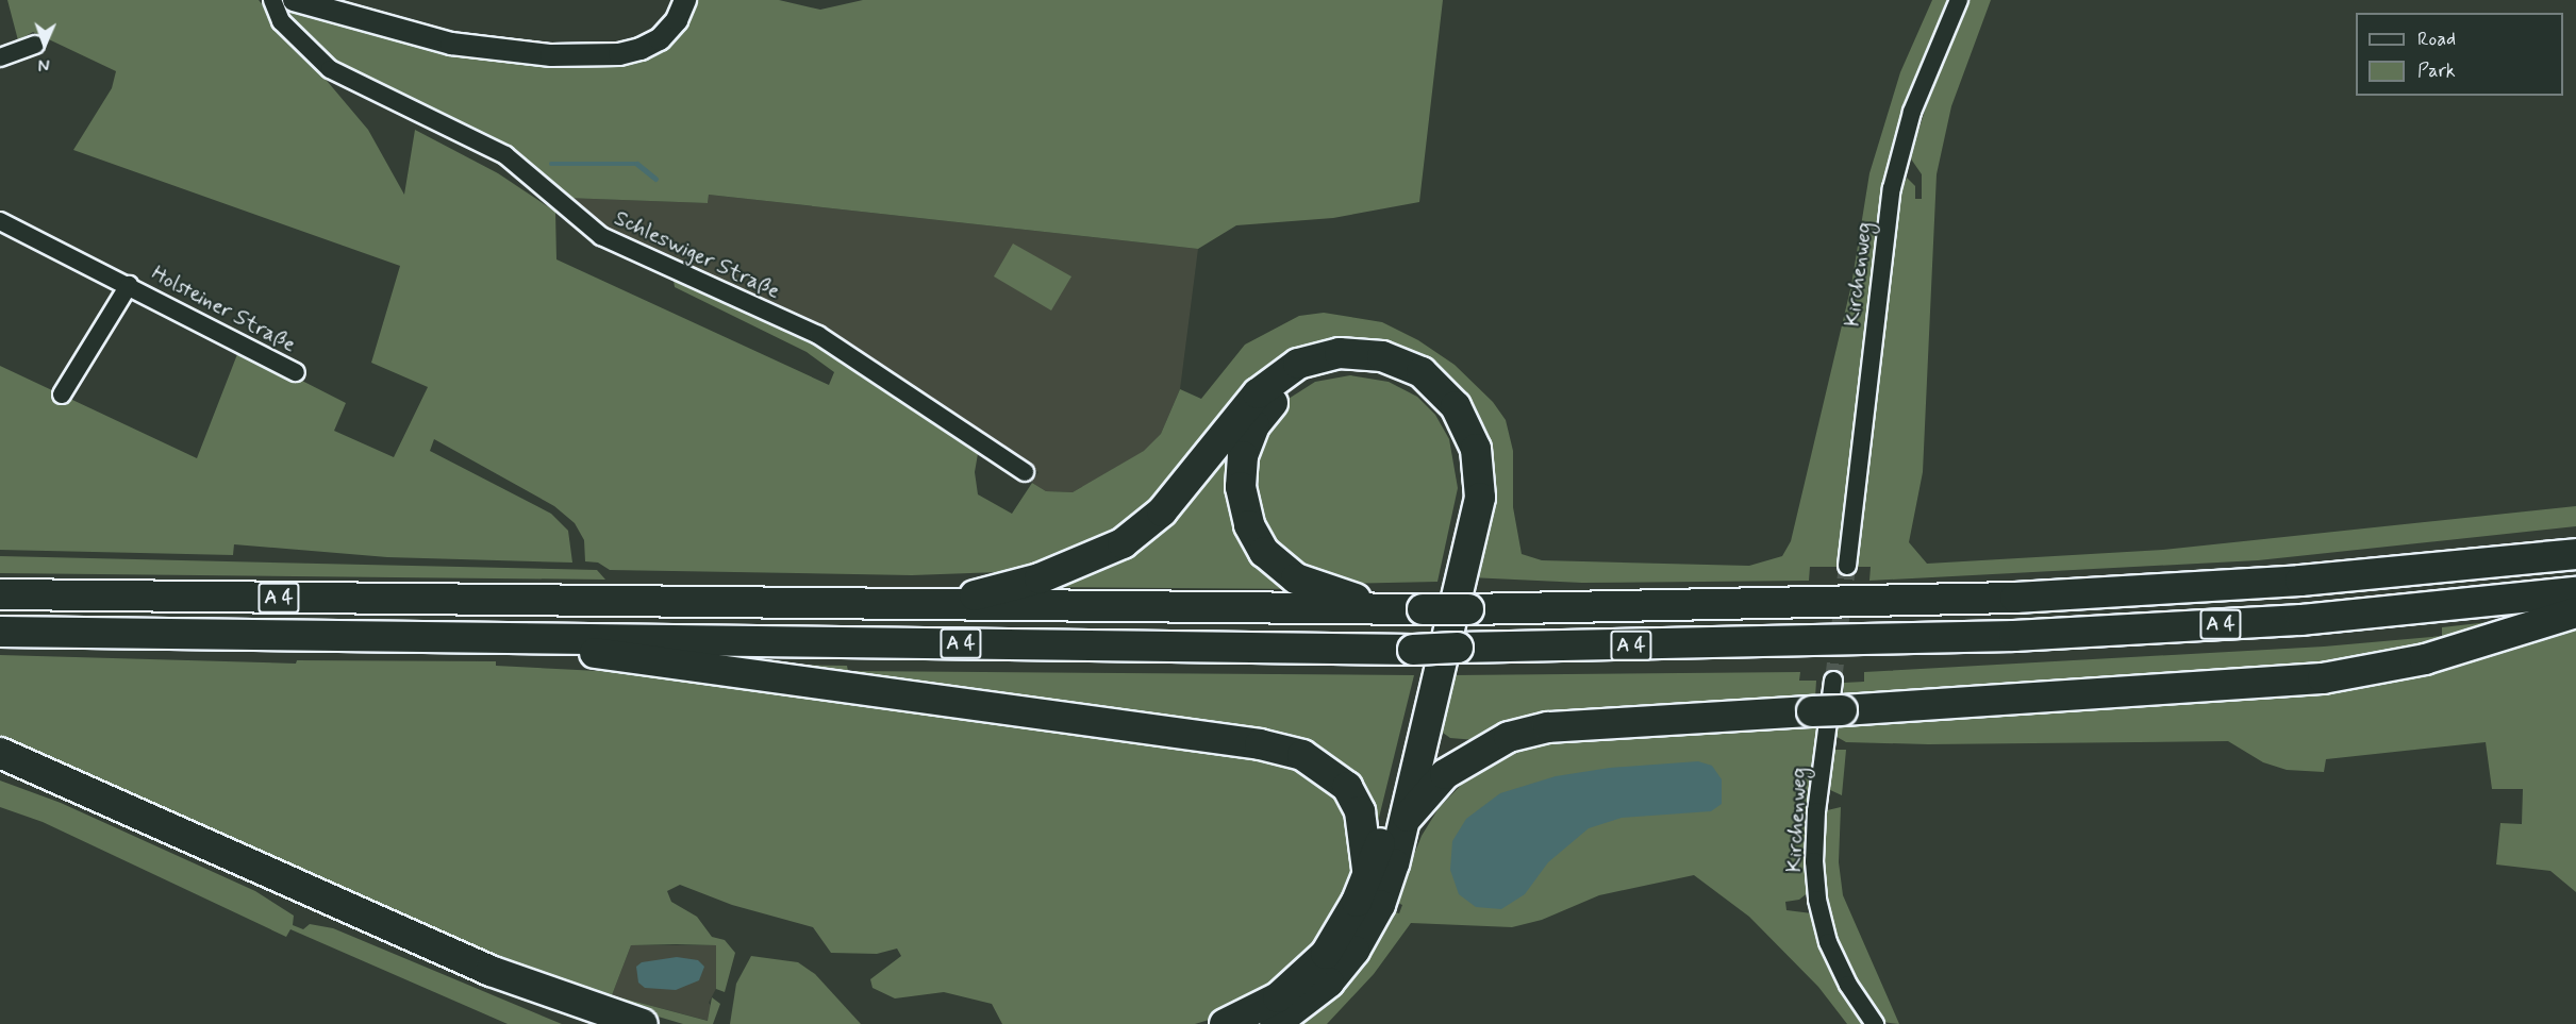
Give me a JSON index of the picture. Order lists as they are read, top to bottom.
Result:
{
  "streets": {
    "highway": ["A 4"],
    "street": ["Schleswiger Straße", "Kirchenweg", "Holsteiner Straße"]
  },
  "legend": ["Road", "Park"],
  "north": "bottom"
}
